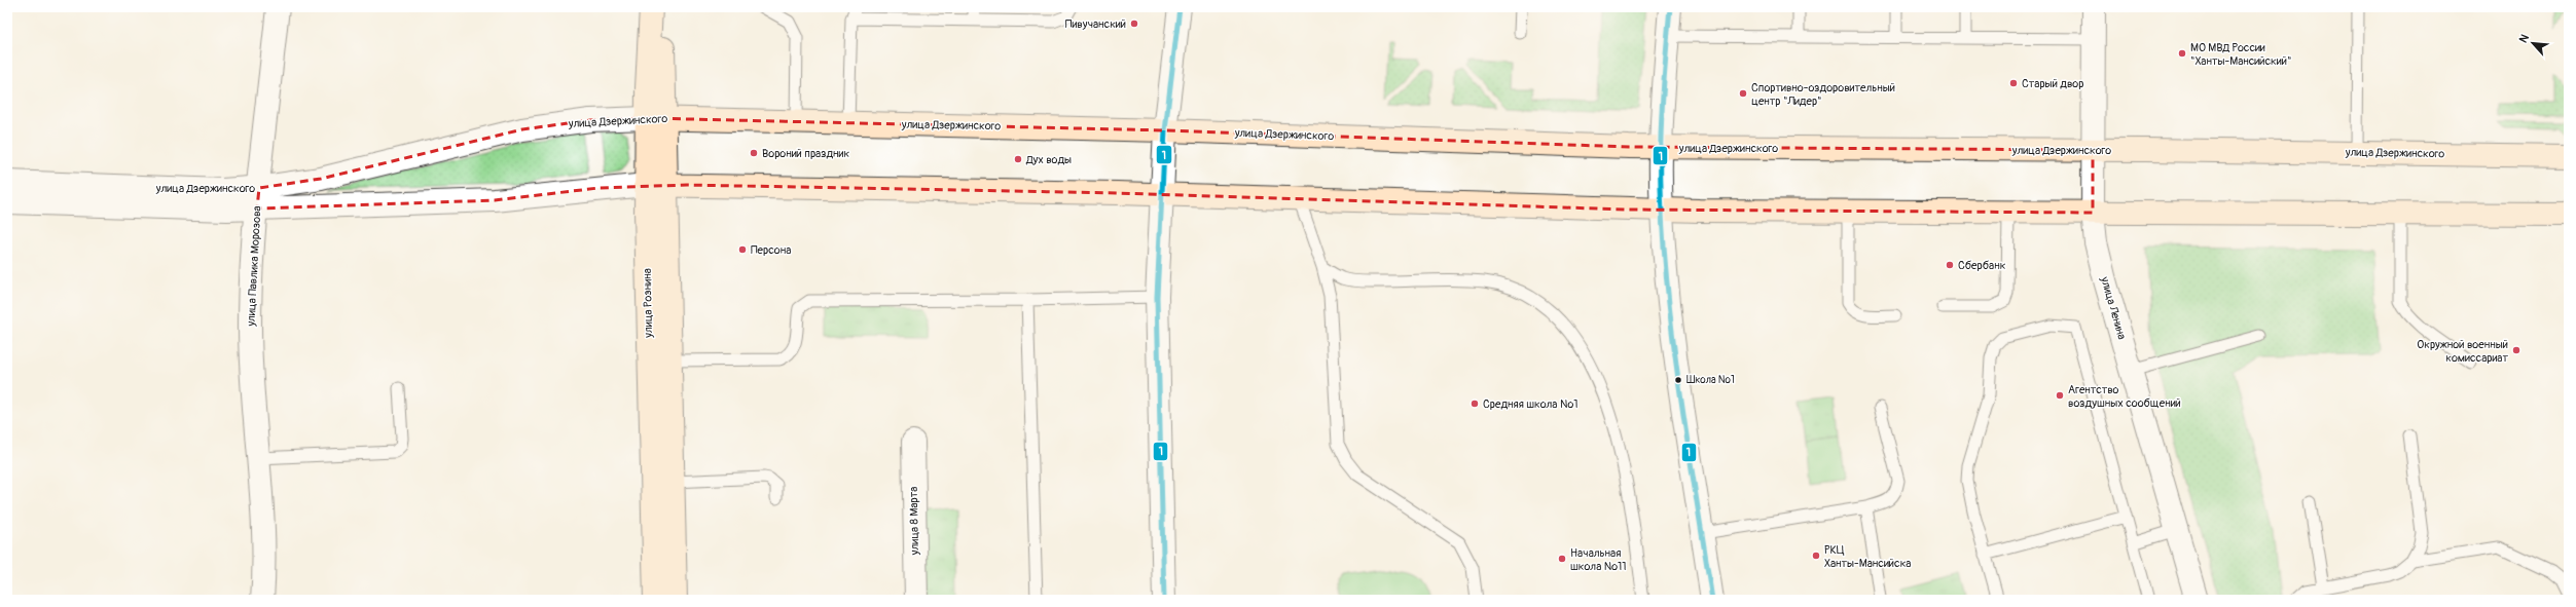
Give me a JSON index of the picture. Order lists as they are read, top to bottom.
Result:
{
  "streets": {
    "main road": ["улица Дзержинского", "улица Рознина"],
    "street": ["улица Павлика Морозова", "улица Ленина", "улица 8 Марта"]
  },
  "crossings": [
    ["улица Дзержинского", "улица Павлика Морозова"],
    ["улица Дзержинского", "улица Рознина"],
    ["улица Дзержинского", "улица Ленина"]
  ],
  "places": [
    "Пивучанский",
    "МО МВД России \"Ханты-Мансийский\"",
    "Старый двор",
    "Спортивно-оздоровительный центр \"Лидер\"",
    "Вороний праздник",
    "Дух воды",
    "Персона",
    "Сбербанк",
    "Окружной военный комиссариат",
    "Школа №1",
    "Агентство воздушных сообщений",
    "Средняя школа №1",
    "РКЦ Ханты-Мансийска",
    "Начальная школа №11"
  ],
  "lines": ["transit line 1"],
  "north": "top left"
}
